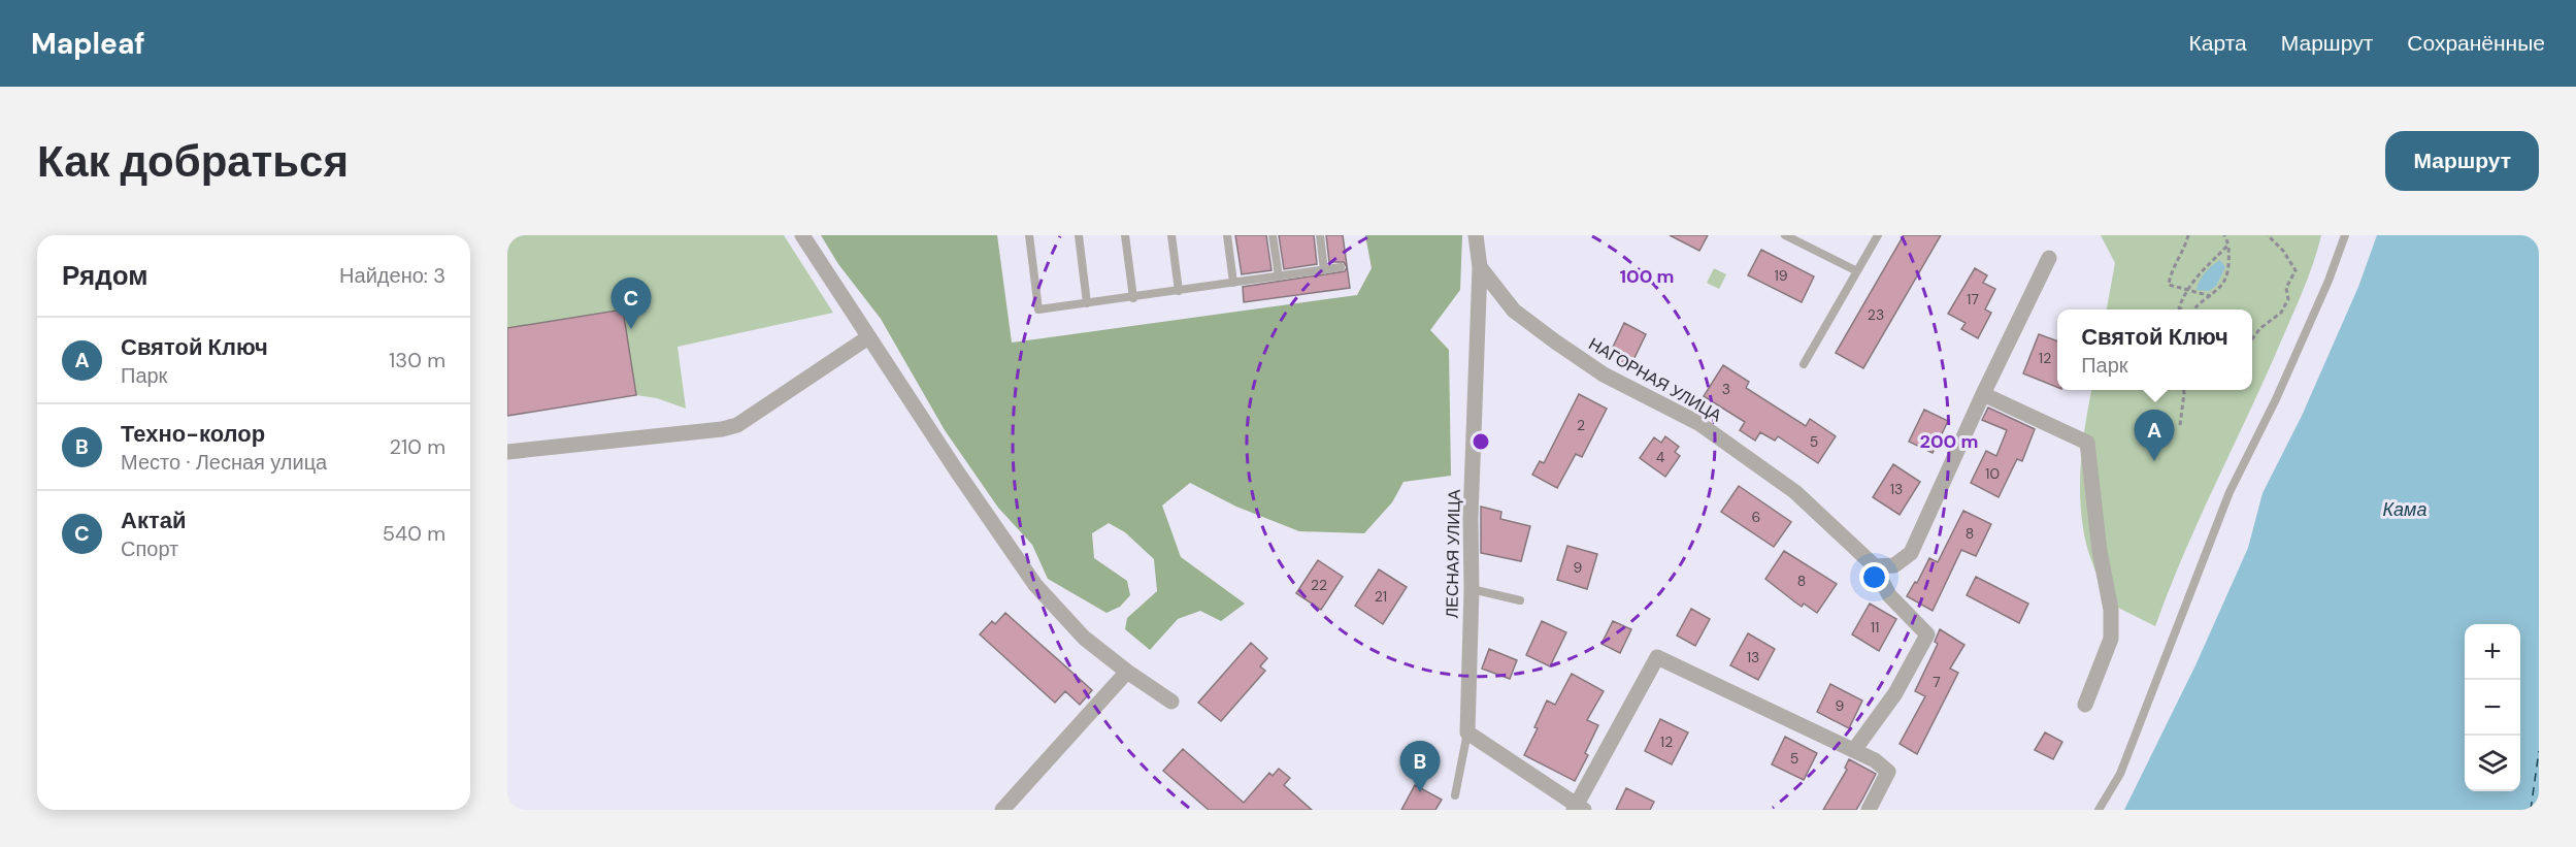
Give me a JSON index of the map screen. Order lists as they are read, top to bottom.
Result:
{
  "streets": {
    "street": ["НАГОРНАЯ УЛИЦА", "ЛЕСНАЯ УЛИЦА"]
  },
  "crossings": [
    ["НАГОРНАЯ УЛИЦА", "ЛЕСНАЯ УЛИЦА"]
  ],
  "water": ["Кама"],
  "house_numbers": [
    "19",
    "17",
    "23",
    "12",
    "3",
    "2",
    "5",
    "4",
    "10",
    "13",
    "6",
    "8",
    "9",
    "8",
    "22",
    "21",
    "11",
    "13",
    "7",
    "9",
    "12",
    "5"
  ],
  "page": {
    "header": "Mapleaf",
    "nav": ["Карта", "Маршрут", "Сохранённые"],
    "buttons": "Маршрут",
    "title": "Как добраться",
    "heading": ["Рядом", "Найдено: 3"],
    "pins": ["C", "A", "B"],
    "popup": ["Святой Ключ", "Парк"],
    "list": [
      {
        "mark": "A",
        "name": "Святой Ключ",
        "note": "Парк",
        "value": "130 m"
      },
      {
        "mark": "B",
        "name": "Техно-колор",
        "note": "Место · Лесная улица",
        "value": "210 m"
      },
      {
        "mark": "C",
        "name": "Актай",
        "note": "Спорт",
        "value": "540 m"
      }
    ],
    "map_buttons": ["+", "−"]
  },
  "rings": ["100 m", "200 m"]
}
